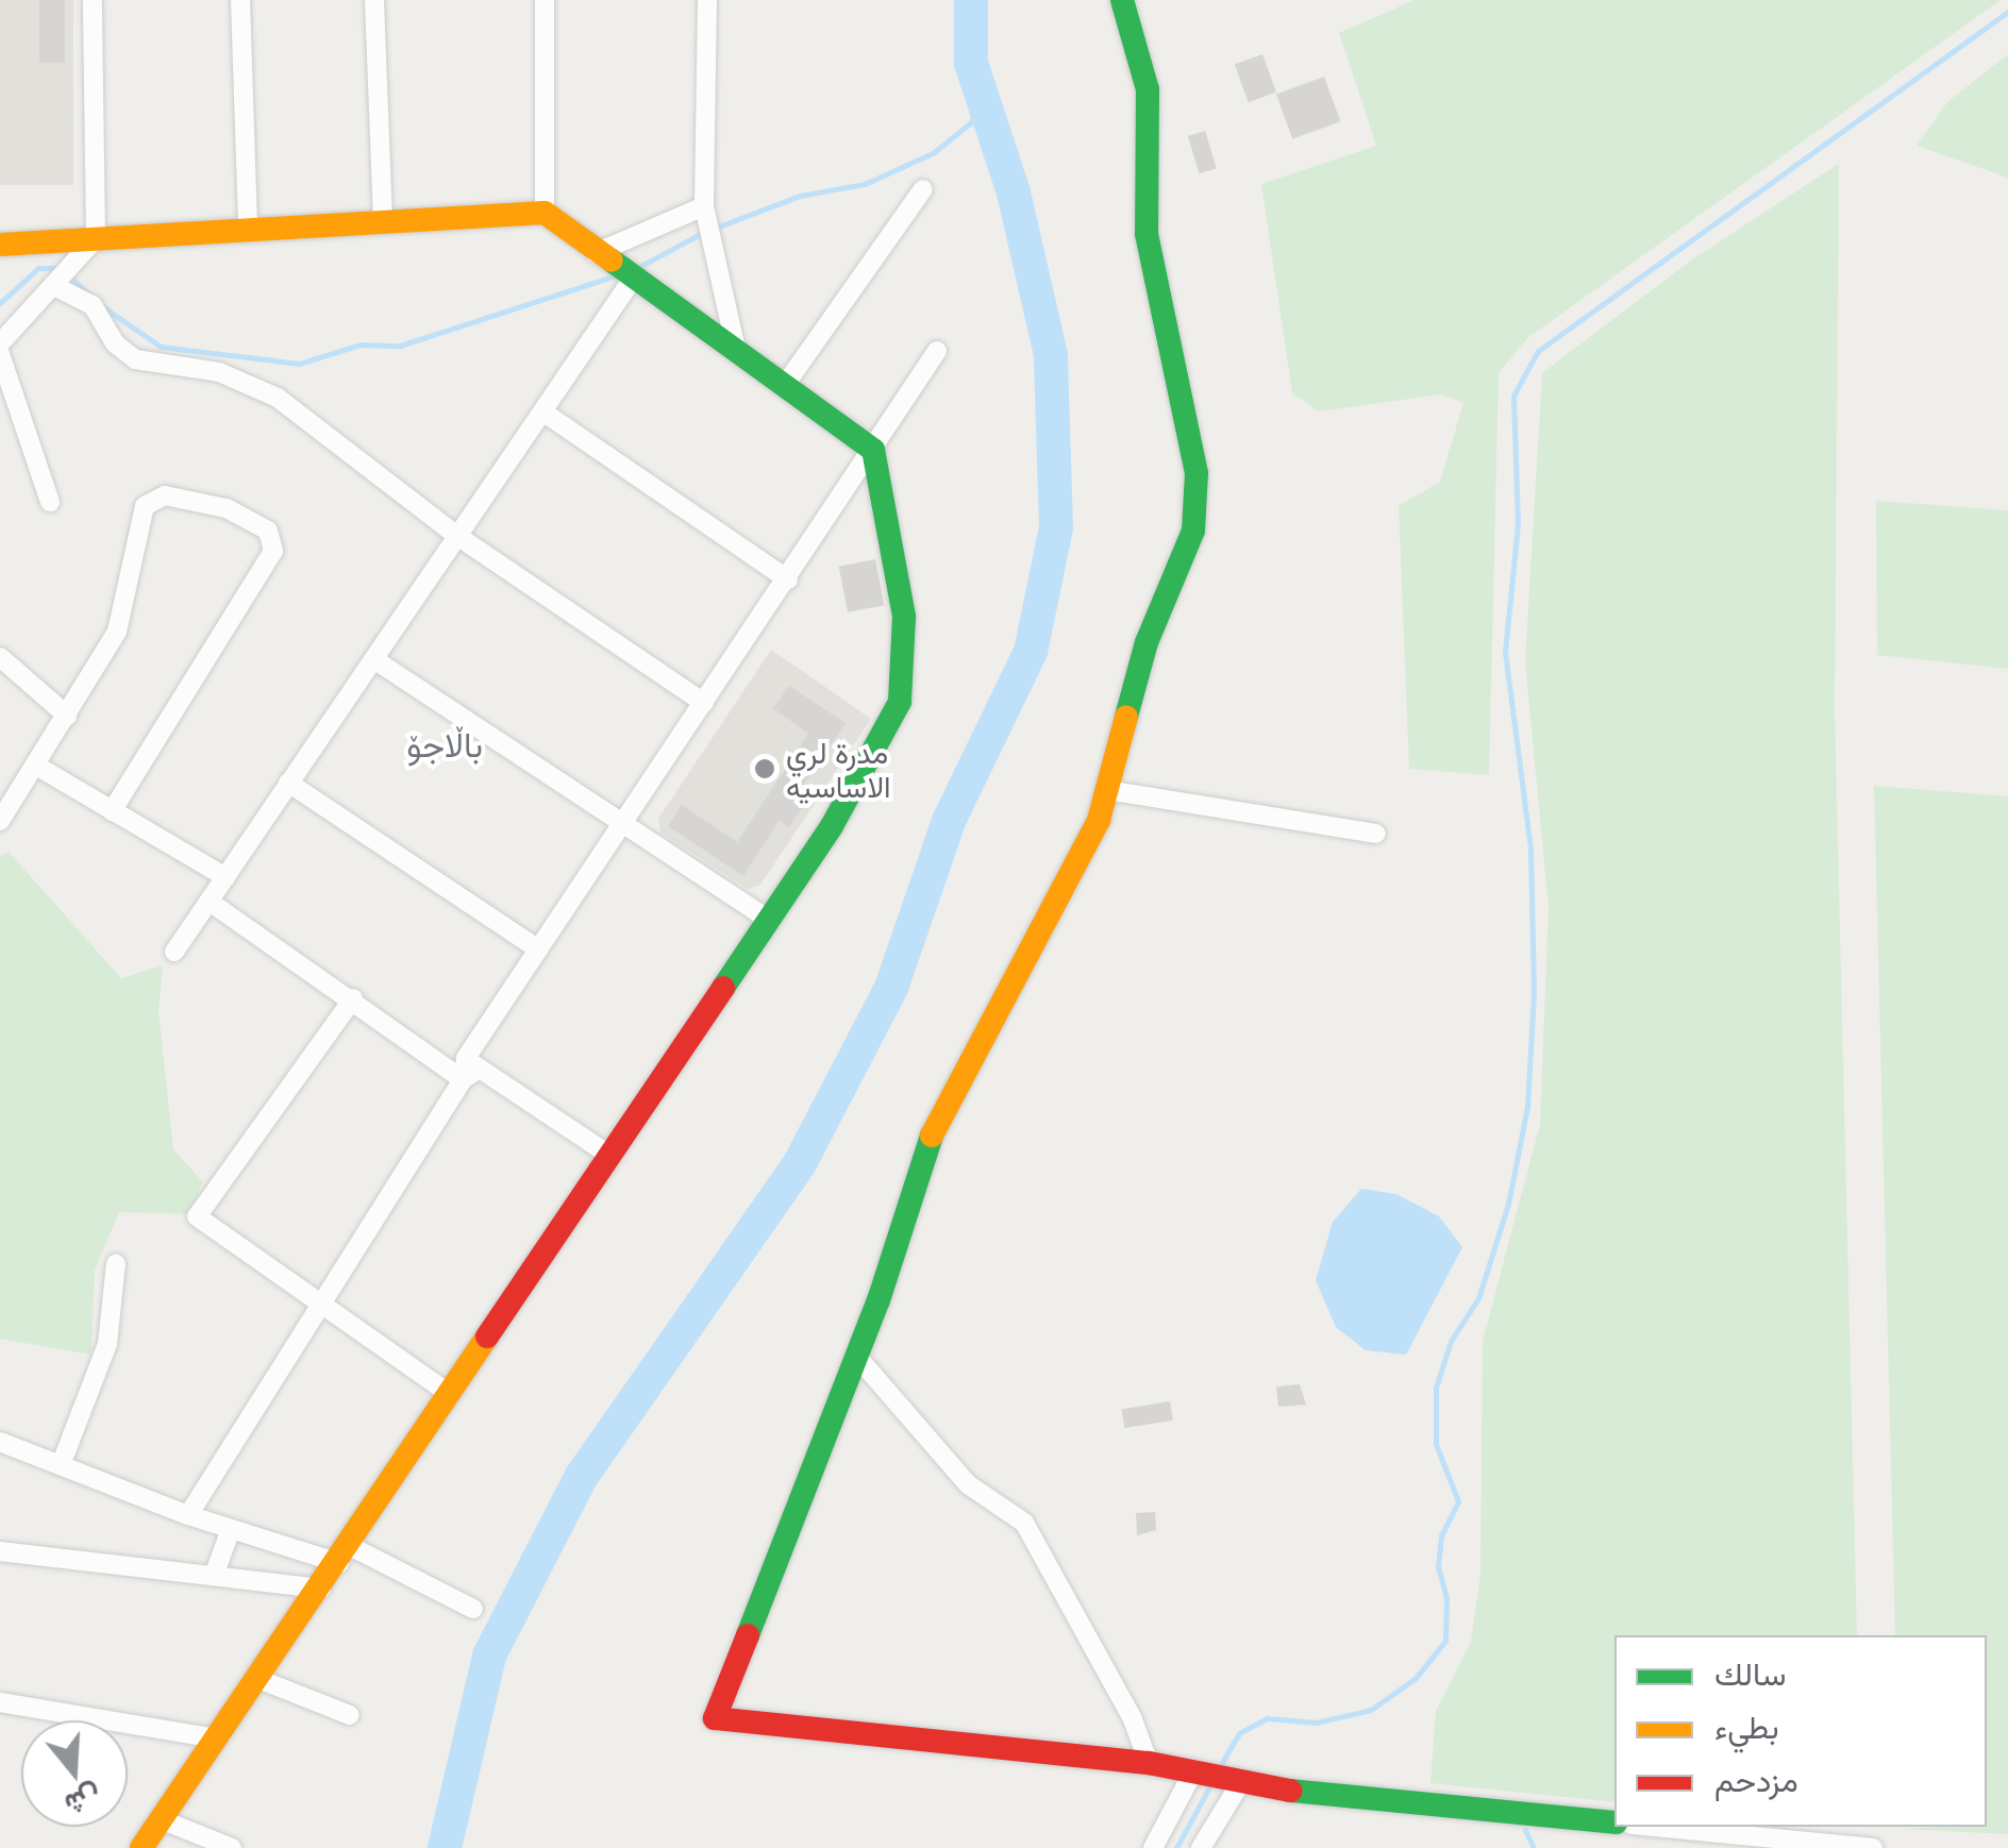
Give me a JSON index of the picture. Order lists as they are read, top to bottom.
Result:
{
  "districts": ["باڵاجۆ"],
  "places": ["مدرة لري الاساسیه"],
  "legend": ["سالك", "بطيء", "مزدحم"],
  "north": "bottom"
}
